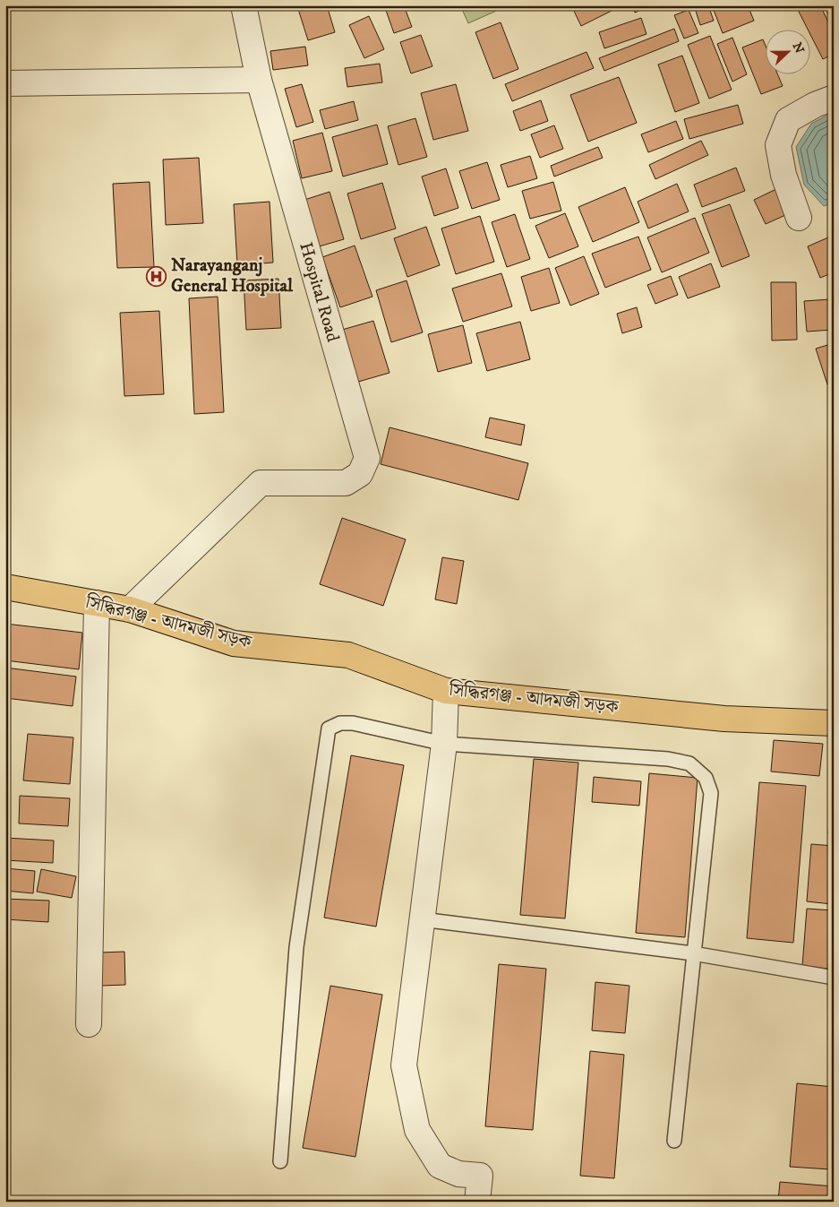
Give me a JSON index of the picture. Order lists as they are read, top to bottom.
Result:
{
  "streets": {
    "main road": ["সিদ্ধিরগঞ্জ - আদমজী সড়ক"],
    "street": ["Hospital Road"]
  },
  "crossings": [
    ["Hospital Road", "সিদ্ধিরগঞ্জ - আদমজী সড়ক"]
  ],
  "places": {
    "hospital": ["Narayanganj General Hospital"]
  },
  "north": "right"
}
